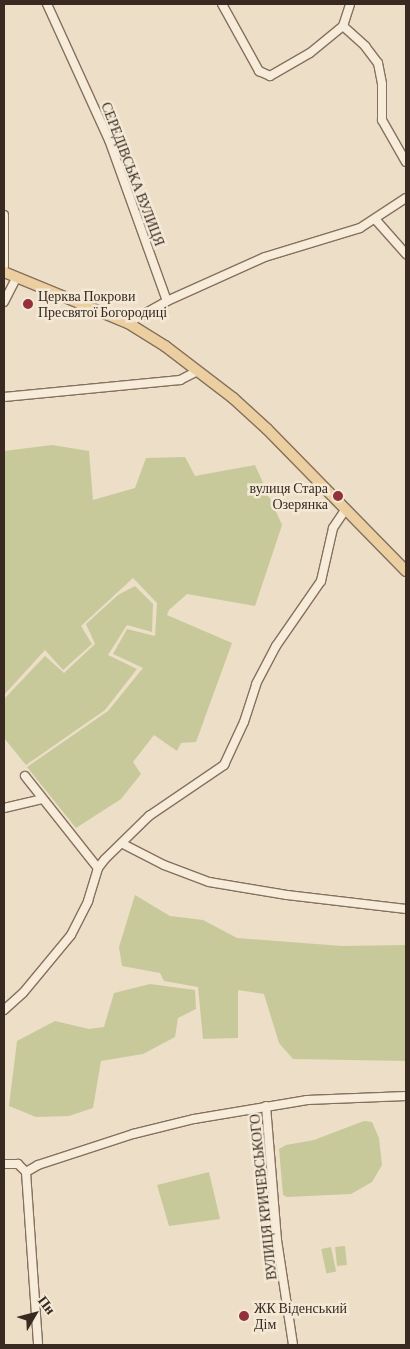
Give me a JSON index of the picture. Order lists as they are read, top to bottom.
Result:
{
  "streets": {
    "street": ["СЕРЕДІВСЬКА ВУЛИЦЯ", "ВУЛИЦЯ КРИЧЕВСЬКОГО"]
  },
  "places": ["Церква Покрови Пресвятої Богородиці", "вулиця Стара Озерянка", "ЖК Віденський Дім"],
  "north": "top right"
}
